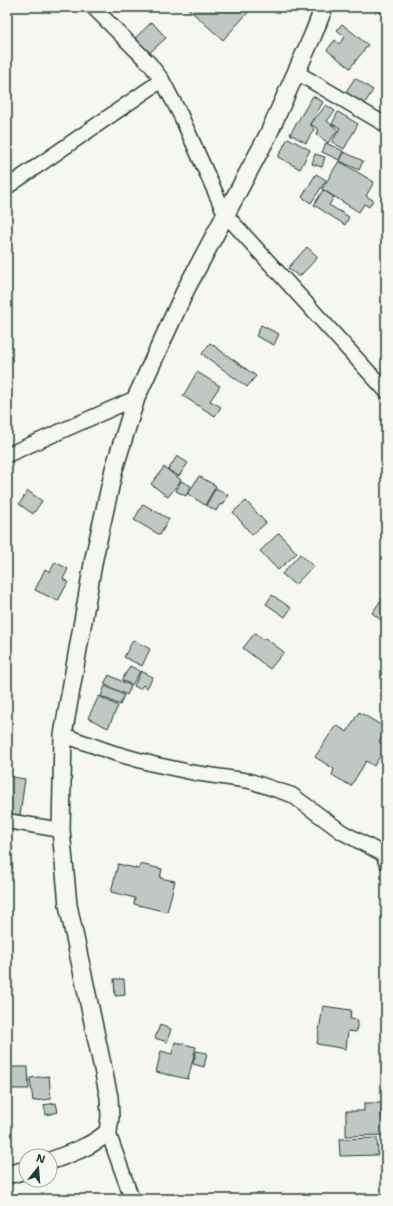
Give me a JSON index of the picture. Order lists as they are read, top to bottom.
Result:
{
  "north": "top"
}
